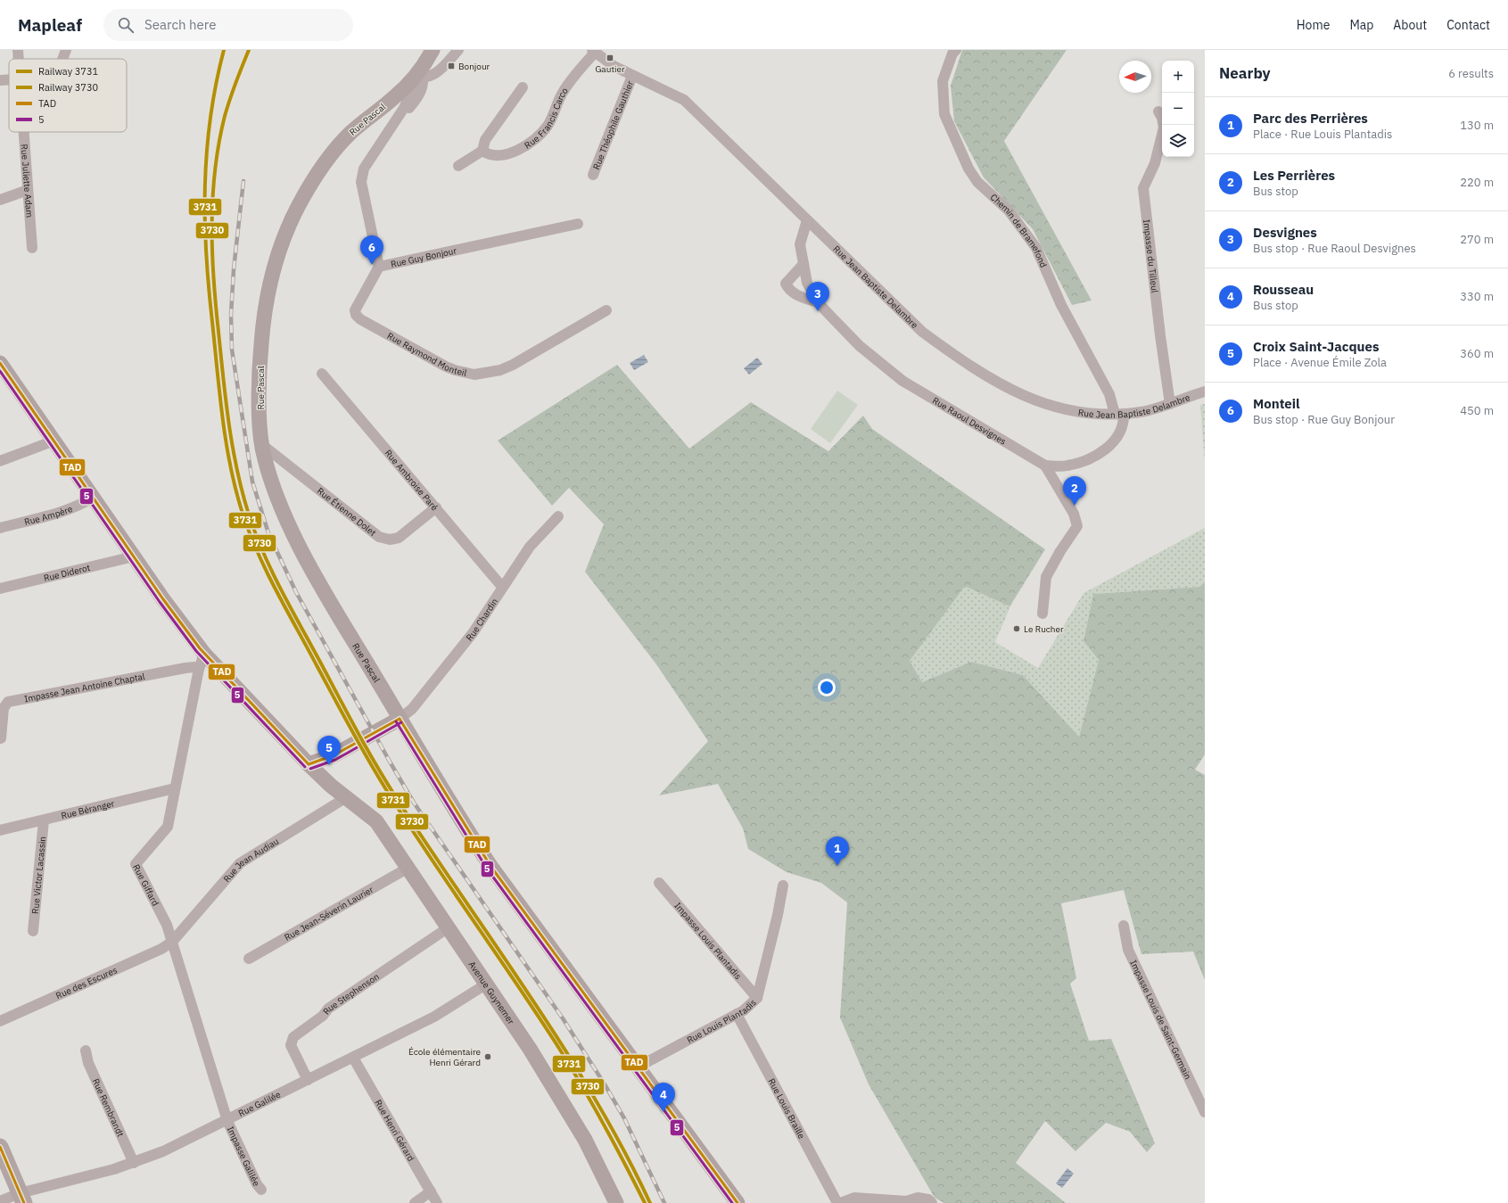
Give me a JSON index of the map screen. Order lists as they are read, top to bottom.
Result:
{
  "streets": {
    "main road": ["Rue Pascal", "Avenue Guynemer"],
    "street": [
      "Rue Francis Carco",
      "Rue Théophile Gauthier",
      "Rue Juliette Adam",
      "Chemin de Bramefond",
      "Impasse du Tilleul",
      "Rue Guy Bonjour",
      "Rue Jean Baptiste Delambre",
      "Rue Raymond Monteil",
      "Rue Raoul Desvignes",
      "Rue Ambroise Paré",
      "Rue Étienne Dolet",
      "Rue Ampère",
      "Rue Diderot",
      "Rue Chardin",
      "Impasse Jean Antoine Chaptal",
      "Rue Béranger",
      "Rue Jean Audiau",
      "Rue Victor Lacassin",
      "Rue Giffard",
      "Rue Jean-Séverin Laurier",
      "Impasse Louis Plantadis",
      "Rue des Escures",
      "Rue Stephenson",
      "Rue Louis Plantadis",
      "Impasse Louis de Saint-Germain",
      "Rue Galilée",
      "Rue Rembrandt",
      "Rue Louis Braille",
      "Rue Henri Gérard",
      "Impasse Galilée"
    ]
  },
  "crossings": [
    ["Rue Francis Carco", "Rue Jean Baptiste Delambre"],
    ["Rue Pascal", "Rue Guy Bonjour"],
    ["Rue Pascal", "Rue Étienne Dolet"],
    ["Rue Pascal", "Rue Chardin"],
    ["Rue Pascal", "Rue Louis Plantadis"],
    ["Rue Théophile Gauthier", "Rue Jean Baptiste Delambre"],
    ["Chemin de Bramefond", "Rue Jean Baptiste Delambre"],
    ["Impasse du Tilleul", "Rue Jean Baptiste Delambre"],
    ["Rue Guy Bonjour", "Rue Raymond Monteil"],
    ["Rue Jean Baptiste Delambre", "Rue Raoul Desvignes"],
    ["Rue Ambroise Paré", "Rue Étienne Dolet"],
    ["Rue Ambroise Paré", "Rue Chardin"],
    ["Rue Ampère", "Avenue Guynemer"],
    ["Rue Diderot", "Avenue Guynemer"],
    ["Impasse Jean Antoine Chaptal", "Rue Giffard"],
    ["Rue Béranger", "Rue Victor Lacassin"],
    ["Rue Béranger", "Rue Giffard"],
    ["Rue Jean Audiau", "Rue Giffard"],
    ["Rue Jean Audiau", "Rue des Escures"],
    ["Rue Jean Audiau", "Avenue Guynemer"],
    ["Rue Giffard", "Rue des Escures"],
    ["Rue Giffard", "Avenue Guynemer"],
    ["Rue Giffard", "Rue Galilée"],
    ["Rue Giffard", "Impasse Galilée"],
    ["Rue Jean-Séverin Laurier", "Avenue Guynemer"],
    ["Impasse Louis Plantadis", "Rue Louis Plantadis"],
    ["Avenue Guynemer", "Rue Stephenson"],
    ["Avenue Guynemer", "Rue Galilée"],
    ["Rue Stephenson", "Rue Galilée"],
    ["Rue Louis Plantadis", "Rue Louis Braille"],
    ["Rue Galilée", "Rue Rembrandt"],
    ["Rue Galilée", "Rue Henri Gérard"],
    ["Rue Galilée", "Impasse Galilée"]
  ],
  "places": {
    "transit": ["Gautier", "Bonjour"],
    "other": ["Le Rucher", "École élémentaire Henri Gérard"]
  },
  "lines": [
    "rail line 3731",
    "rail line 3730",
    "transit line TAD",
    "transit line 5"
  ],
  "legend": [
    "Railway 3731",
    "Railway 3730",
    "TAD",
    "5"
  ],
  "north": "left",
  "page": {
    "header": "Mapleaf",
    "search": "Search here",
    "nav": [
      "Home",
      "Map",
      "About",
      "Contact"
    ],
    "heading": ["Nearby", "6 results"],
    "map_buttons": ["+", "−"],
    "list": [
      {
        "mark": "1",
        "name": "Parc des Perrières",
        "note": "Place · Rue Louis Plantadis",
        "value": "130 m"
      },
      {
        "mark": "2",
        "name": "Les Perrières",
        "note": "Bus stop",
        "value": "220 m"
      },
      {
        "mark": "3",
        "name": "Desvignes",
        "note": "Bus stop · Rue Raoul Desvignes",
        "value": "270 m"
      },
      {
        "mark": "4",
        "name": "Rousseau",
        "note": "Bus stop",
        "value": "330 m"
      },
      {
        "mark": "5",
        "name": "Croix Saint-Jacques",
        "note": "Place · Avenue Émile Zola",
        "value": "360 m"
      },
      {
        "mark": "6",
        "name": "Monteil",
        "note": "Bus stop · Rue Guy Bonjour",
        "value": "450 m"
      }
    ],
    "pins": [
      "6",
      "3",
      "2",
      "5",
      "1",
      "4"
    ]
  }
}
